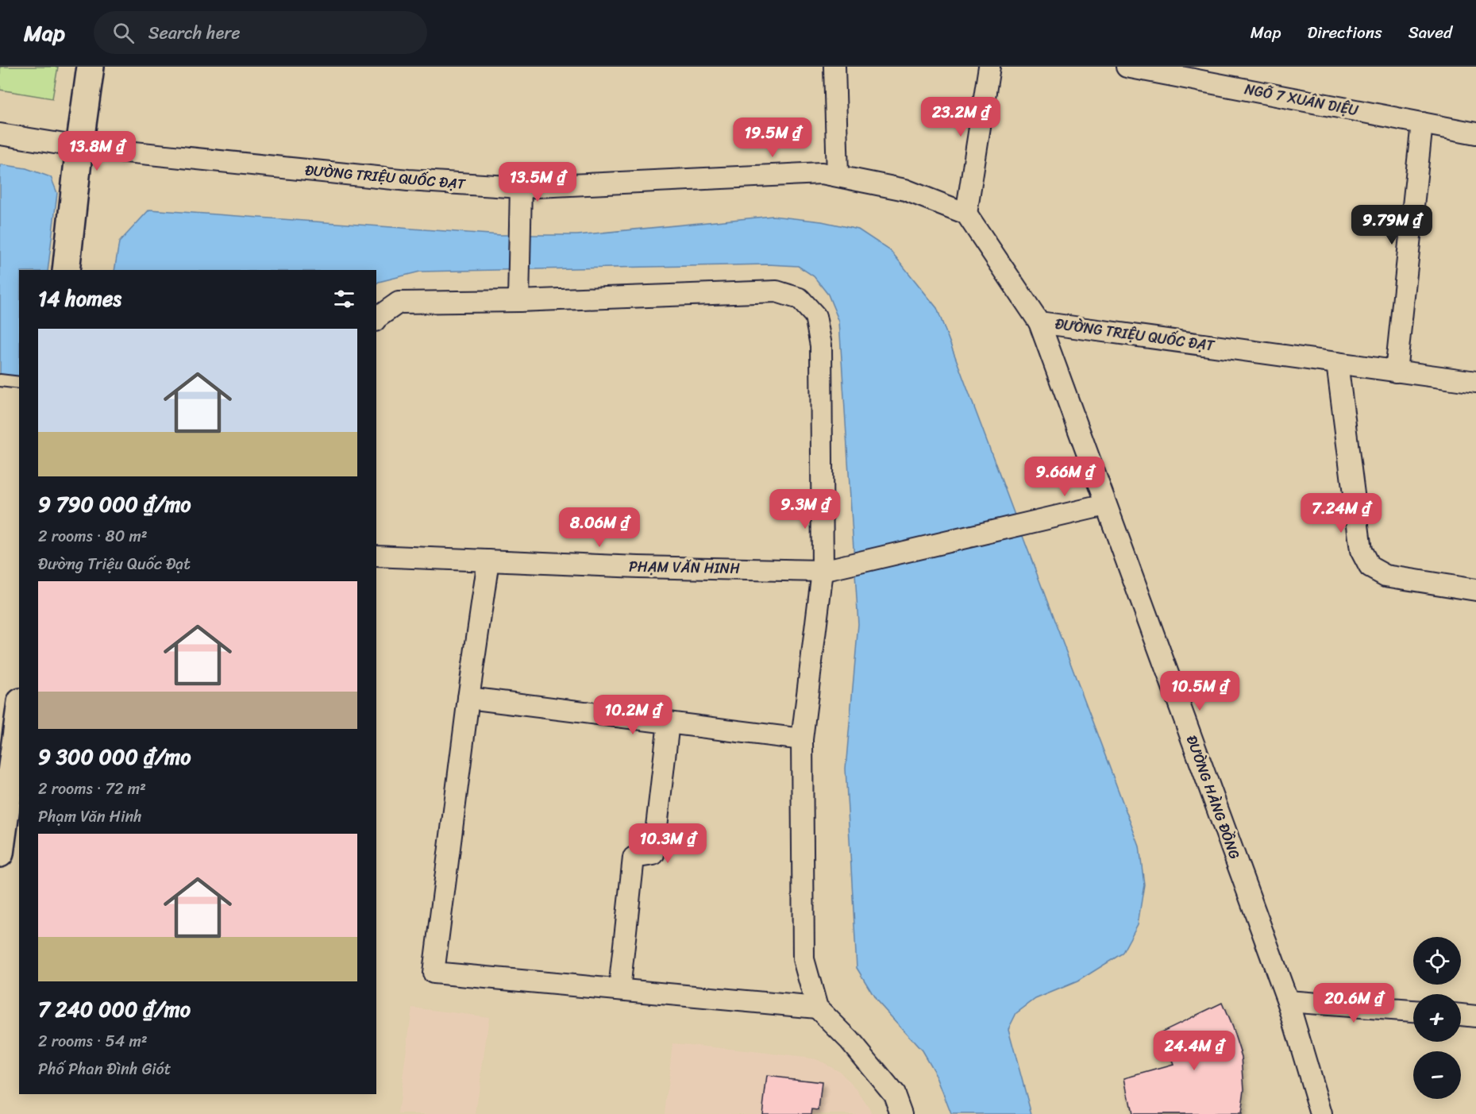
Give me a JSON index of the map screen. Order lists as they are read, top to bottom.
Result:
{
  "streets": {
    "street": [
      "NGÕ 7 XUÂN DIỆU",
      "ĐƯỜNG TRIỆU QUỐC ĐẠT",
      "PHẠM VĂN HINH",
      "ĐƯỜNG HÀNG ĐỒNG"
    ]
  },
  "crossings": [
    ["ĐƯỜNG TRIỆU QUỐC ĐẠT", "ĐƯỜNG HÀNG ĐỒNG"],
    ["PHẠM VĂN HINH", "ĐƯỜNG HÀNG ĐỒNG"]
  ],
  "page": {
    "header": "Map",
    "search": "Search here",
    "nav": ["Map", "Directions", "Saved"],
    "price": [
      "23.2M ₫",
      "19.5M ₫",
      "13.8M ₫",
      "13.5M ₫",
      "9.79M ₫",
      "9.66M ₫",
      "9.3M ₫",
      "7.24M ₫",
      "8.06M ₫",
      "10.5M ₫",
      "10.2M ₫",
      "10.3M ₫",
      "20.6M ₫",
      "24.4M ₫"
    ],
    "heading": "14 homes",
    "list": [
      {
        "name": "9 790 000 ₫/mo",
        "note": "2 rooms · 80 m² · Đường Triệu Quốc Đạt"
      },
      {
        "name": "9 300 000 ₫/mo",
        "note": "2 rooms · 72 m² · Phạm Văn Hinh"
      },
      {
        "name": "7 240 000 ₫/mo",
        "note": "2 rooms · 54 m² · Phố Phan Đình Giót"
      }
    ],
    "map_buttons": ["+", "−"]
  }
}
